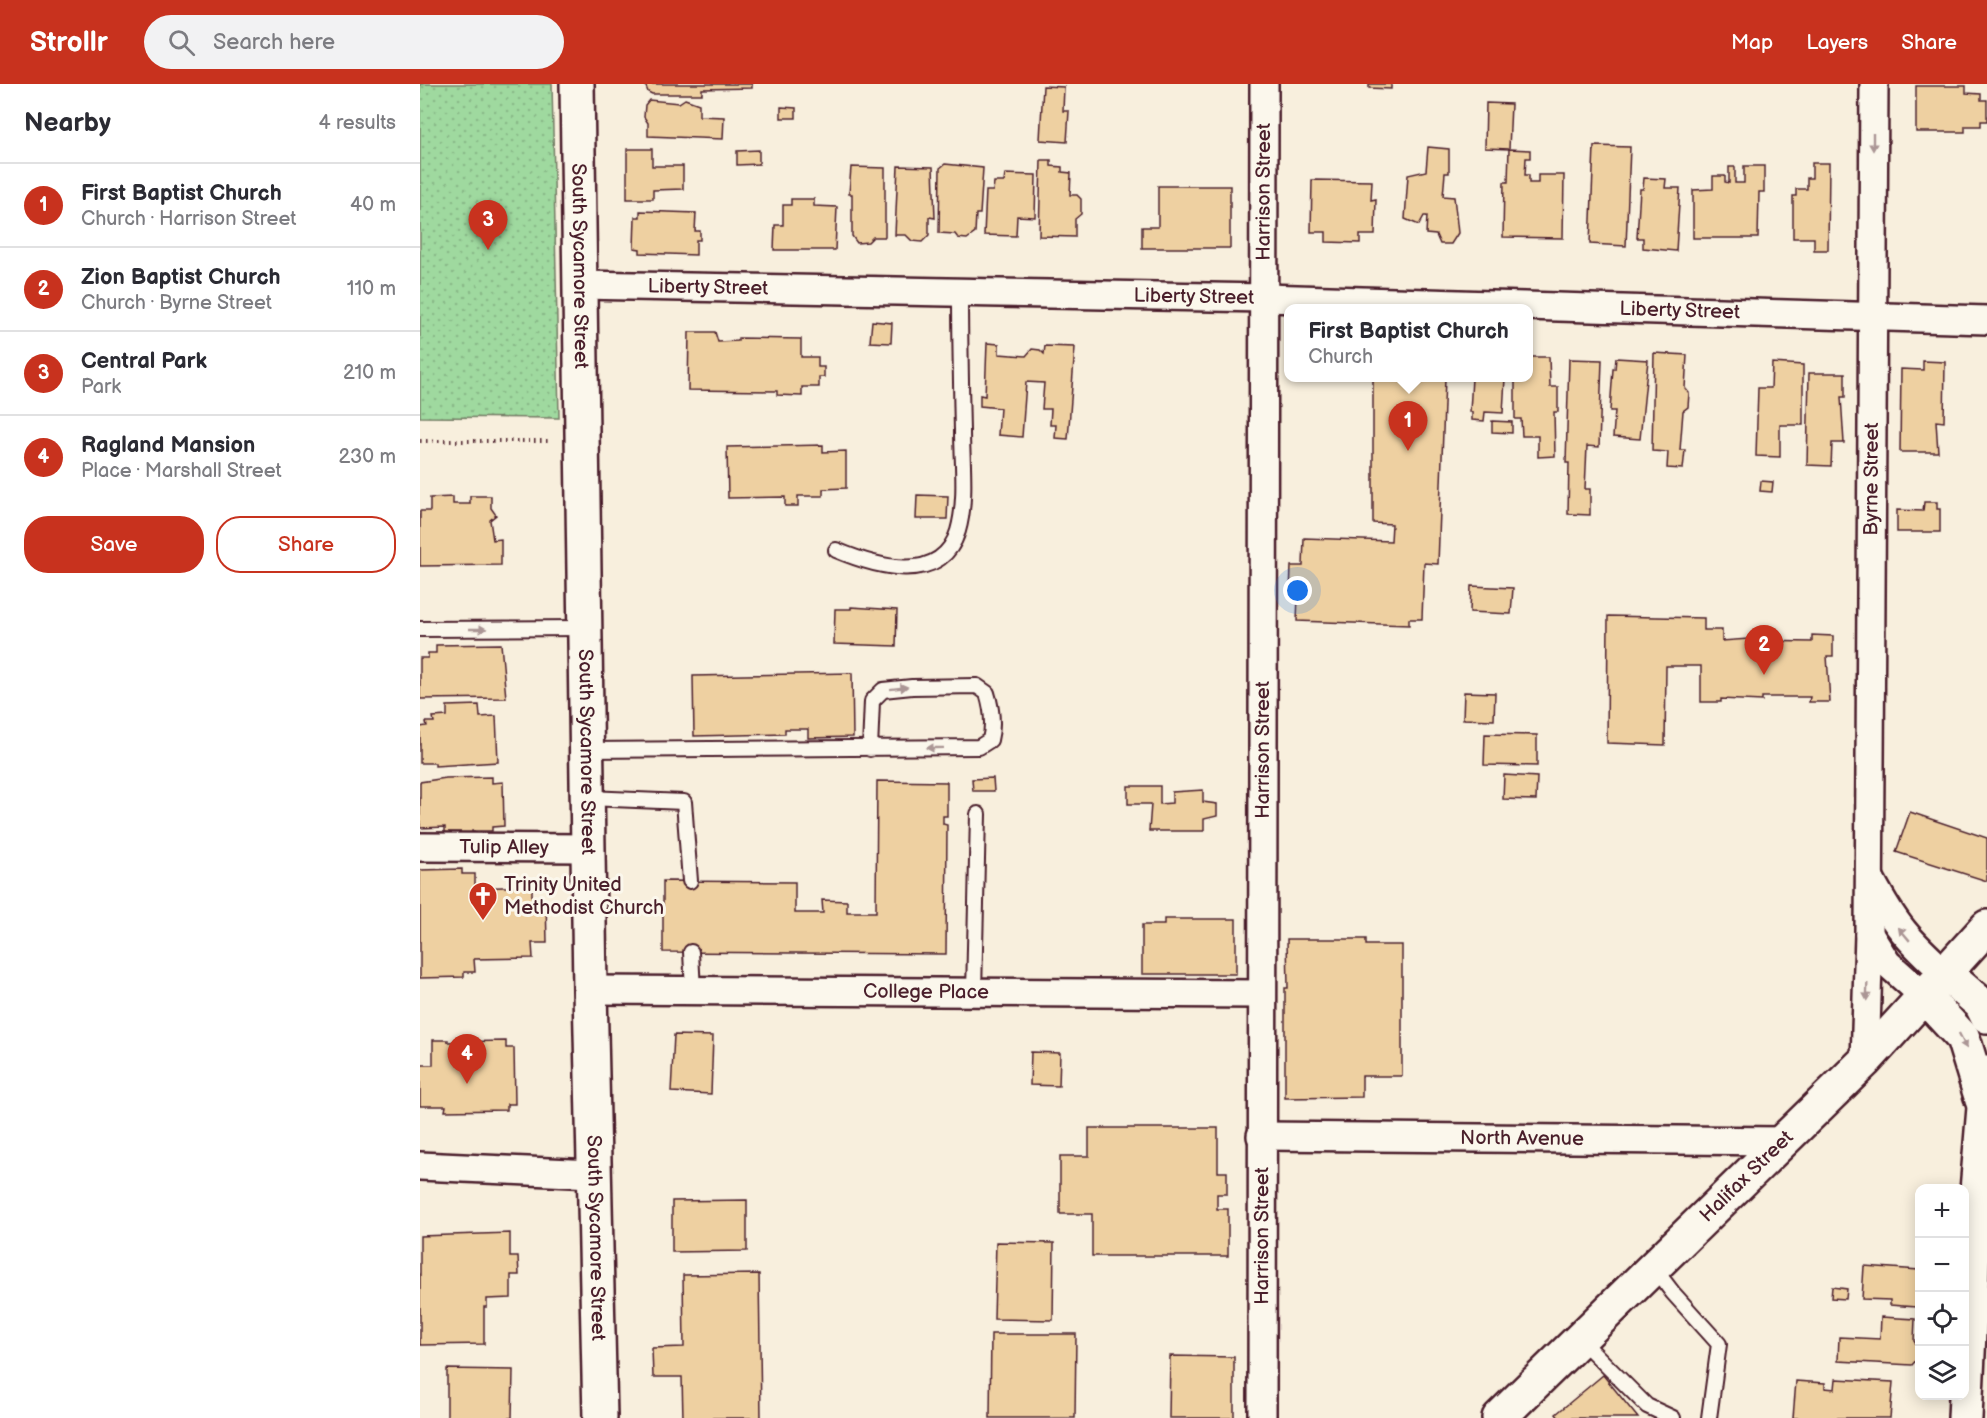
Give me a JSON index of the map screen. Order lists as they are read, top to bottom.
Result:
{
  "streets": {
    "main road": ["South Sycamore Street", "Halifax Street"],
    "street": [
      "Harrison Street",
      "Liberty Street",
      "Byrne Street",
      "Tulip Alley",
      "College Place",
      "North Avenue"
    ]
  },
  "crossings": [
    ["Harrison Street", "Liberty Street"],
    ["Harrison Street", "College Place"],
    ["Harrison Street", "North Avenue"],
    ["South Sycamore Street", "Liberty Street"],
    ["South Sycamore Street", "Tulip Alley"],
    ["South Sycamore Street", "College Place"],
    ["Liberty Street", "Byrne Street"],
    ["Byrne Street", "Halifax Street"],
    ["North Avenue", "Halifax Street"]
  ],
  "places": {
    "church": ["Trinity United Methodist Church"]
  },
  "page": {
    "header": "Strollr",
    "search": "Search here",
    "nav": ["Map", "Layers", "Share"],
    "heading": ["Nearby", "4 results"],
    "list": [
      {
        "mark": "1",
        "name": "First Baptist Church",
        "note": "Church · Harrison Street",
        "value": "40 m"
      },
      {
        "mark": "2",
        "name": "Zion Baptist Church",
        "note": "Church · Byrne Street",
        "value": "110 m"
      },
      {
        "mark": "3",
        "name": "Central Park",
        "note": "Park",
        "value": "210 m"
      },
      {
        "mark": "4",
        "name": "Ragland Mansion",
        "note": "Place · Marshall Street",
        "value": "230 m"
      }
    ],
    "pins": [
      "3",
      "1",
      "2",
      "4"
    ],
    "popup": ["First Baptist Church", "Church"],
    "buttons": ["Save", "Share"],
    "map_buttons": ["+", "−"]
  }
}
